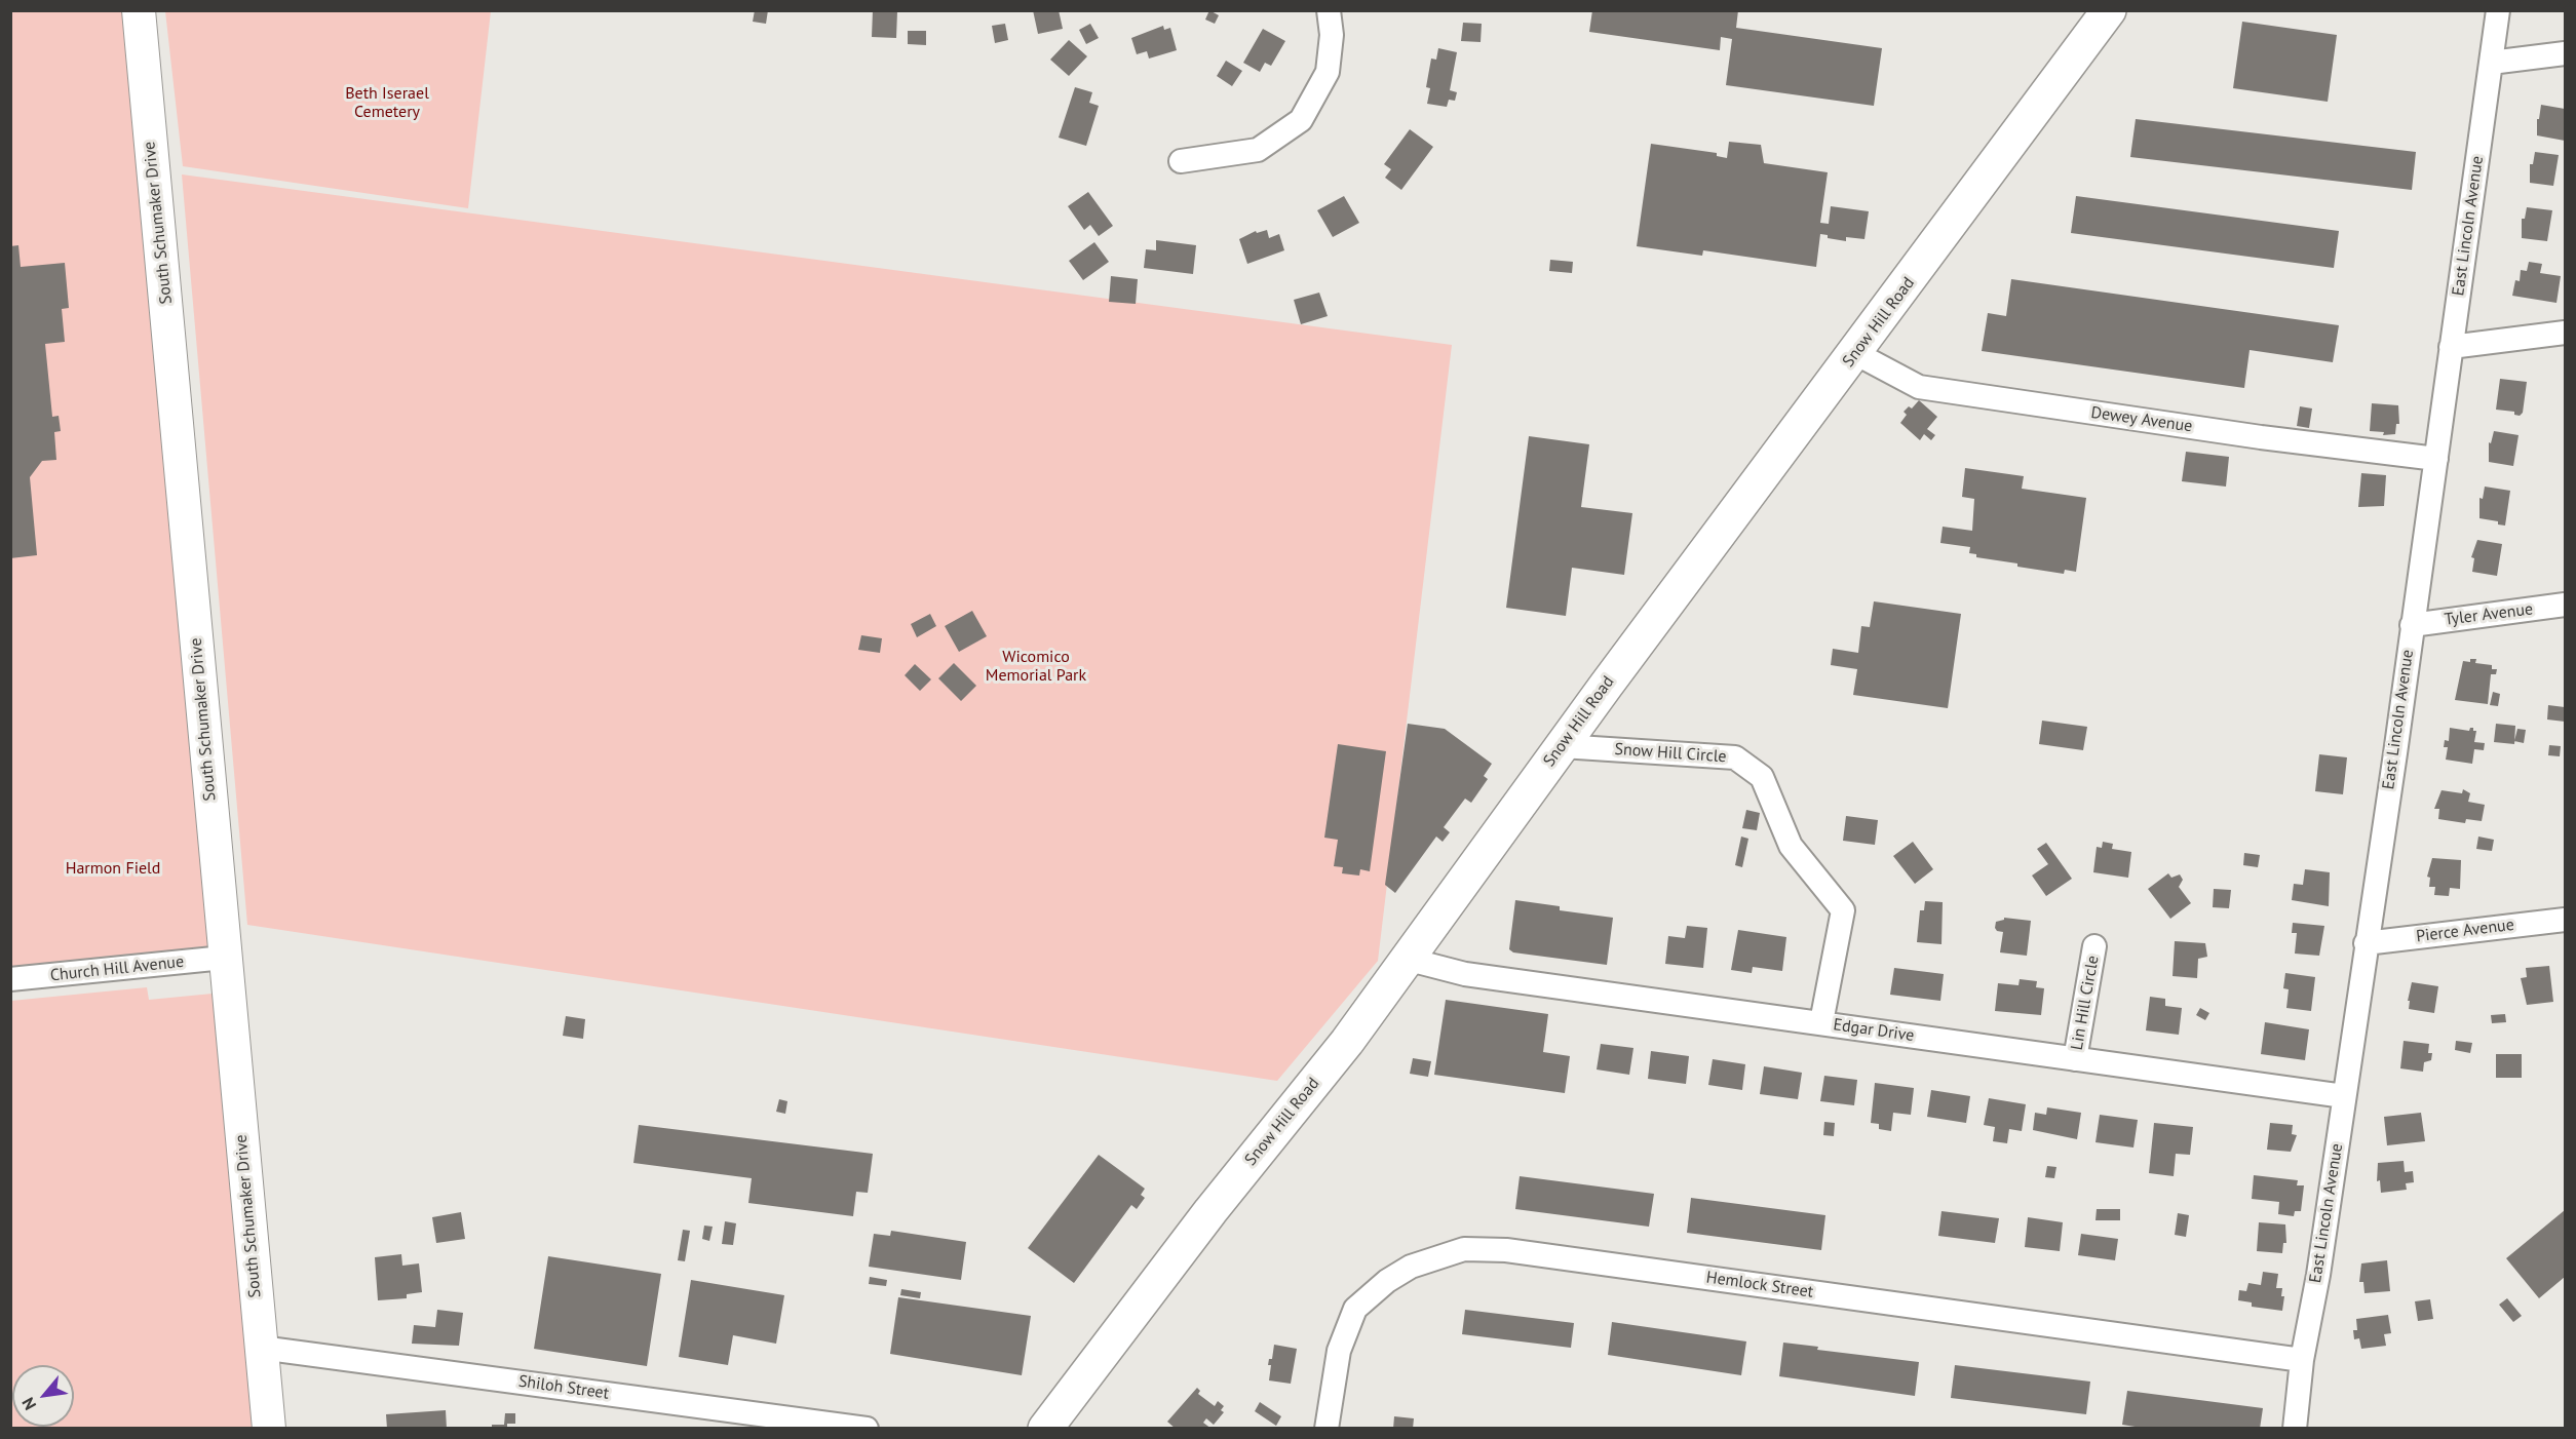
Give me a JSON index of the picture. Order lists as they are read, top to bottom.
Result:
{
  "streets": {
    "main road": ["Snow Hill Road"],
    "street": [
      "South Schumaker Drive",
      "East Lincoln Avenue",
      "Dewey Avenue",
      "Tyler Avenue",
      "Snow Hill Circle",
      "Pierce Avenue",
      "Church Hill Avenue",
      "Lin Hill Circle",
      "Edgar Drive",
      "Hemlock Street",
      "Shiloh Street"
    ]
  },
  "crossings": [
    ["South Schumaker Drive", "Church Hill Avenue"],
    ["South Schumaker Drive", "Shiloh Street"],
    ["East Lincoln Avenue", "Dewey Avenue"],
    ["East Lincoln Avenue", "Tyler Avenue"],
    ["East Lincoln Avenue", "Pierce Avenue"],
    ["East Lincoln Avenue", "Edgar Drive"],
    ["East Lincoln Avenue", "Hemlock Street"],
    ["Snow Hill Road", "Dewey Avenue"],
    ["Snow Hill Road", "Snow Hill Circle"],
    ["Snow Hill Road", "Edgar Drive"],
    ["Snow Hill Circle", "Edgar Drive"],
    ["Lin Hill Circle", "Edgar Drive"]
  ],
  "parks": ["Beth Iserael Cemetery", "Wicomico Memorial Park", "Harmon Field"],
  "north": "bottom left"
}
